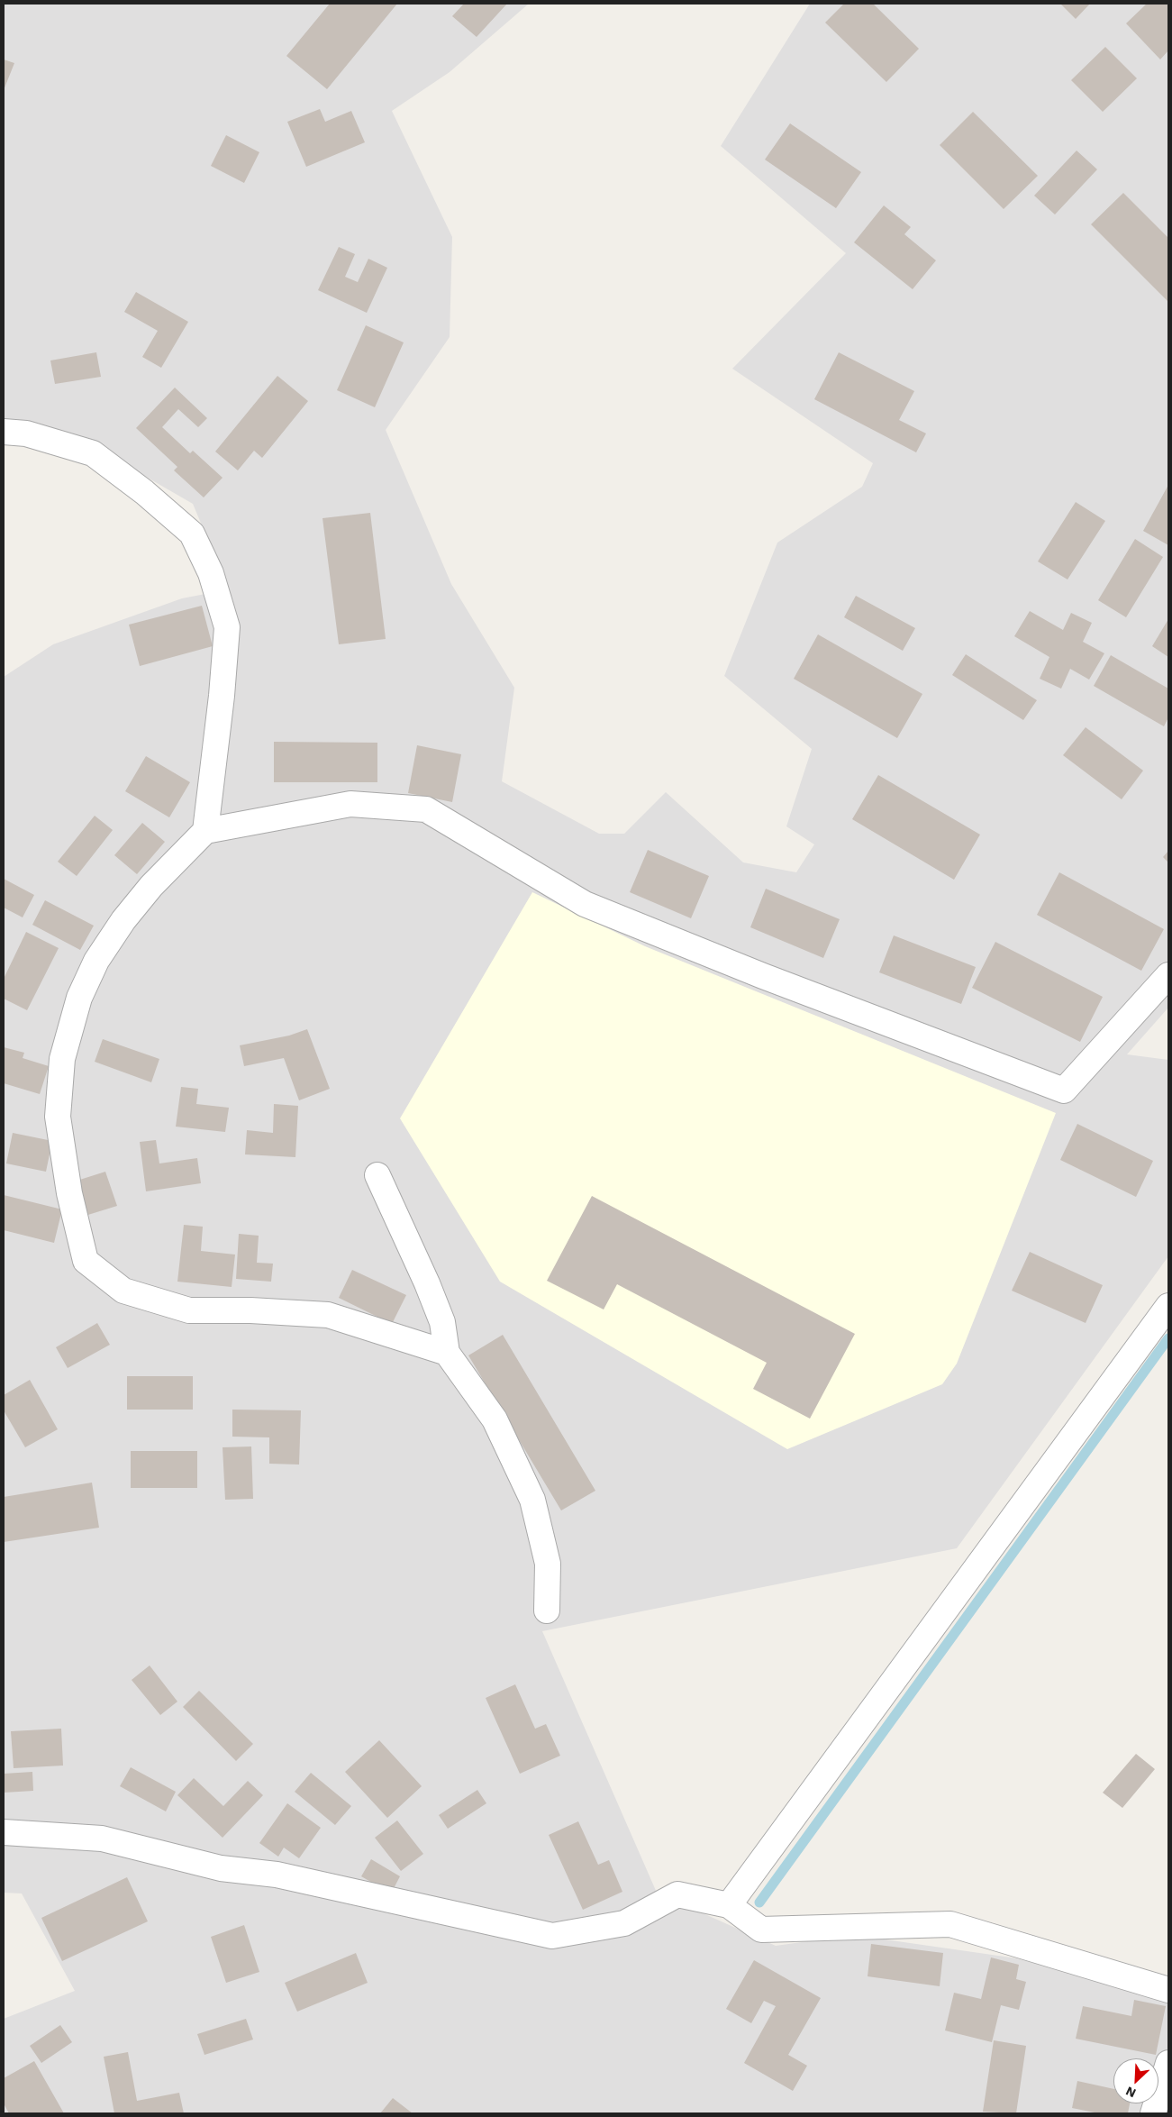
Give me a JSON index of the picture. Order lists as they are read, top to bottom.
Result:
{
  "north": "bottom left"
}
